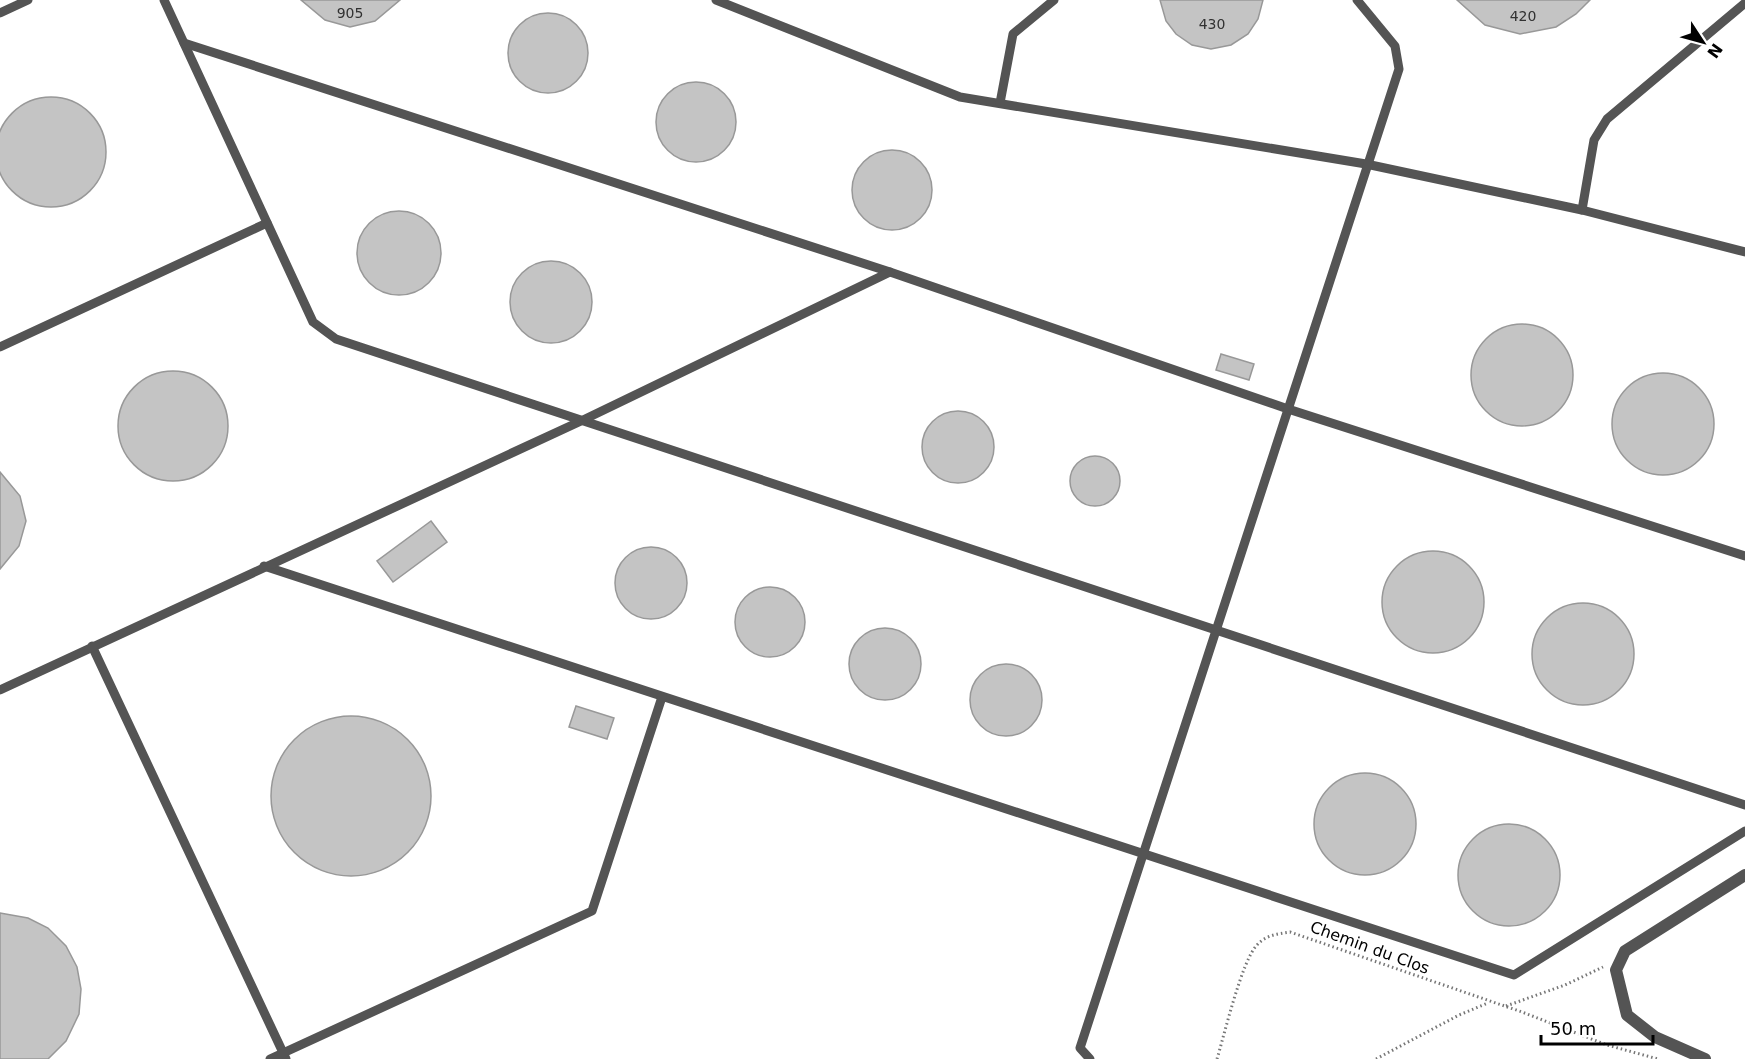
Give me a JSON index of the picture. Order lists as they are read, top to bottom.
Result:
{
  "streets": {
    "path": ["Chemin du Clos"]
  },
  "house_numbers": ["905", "420", "430"],
  "scale_bar": "50 m",
  "north": "bottom right"
}
